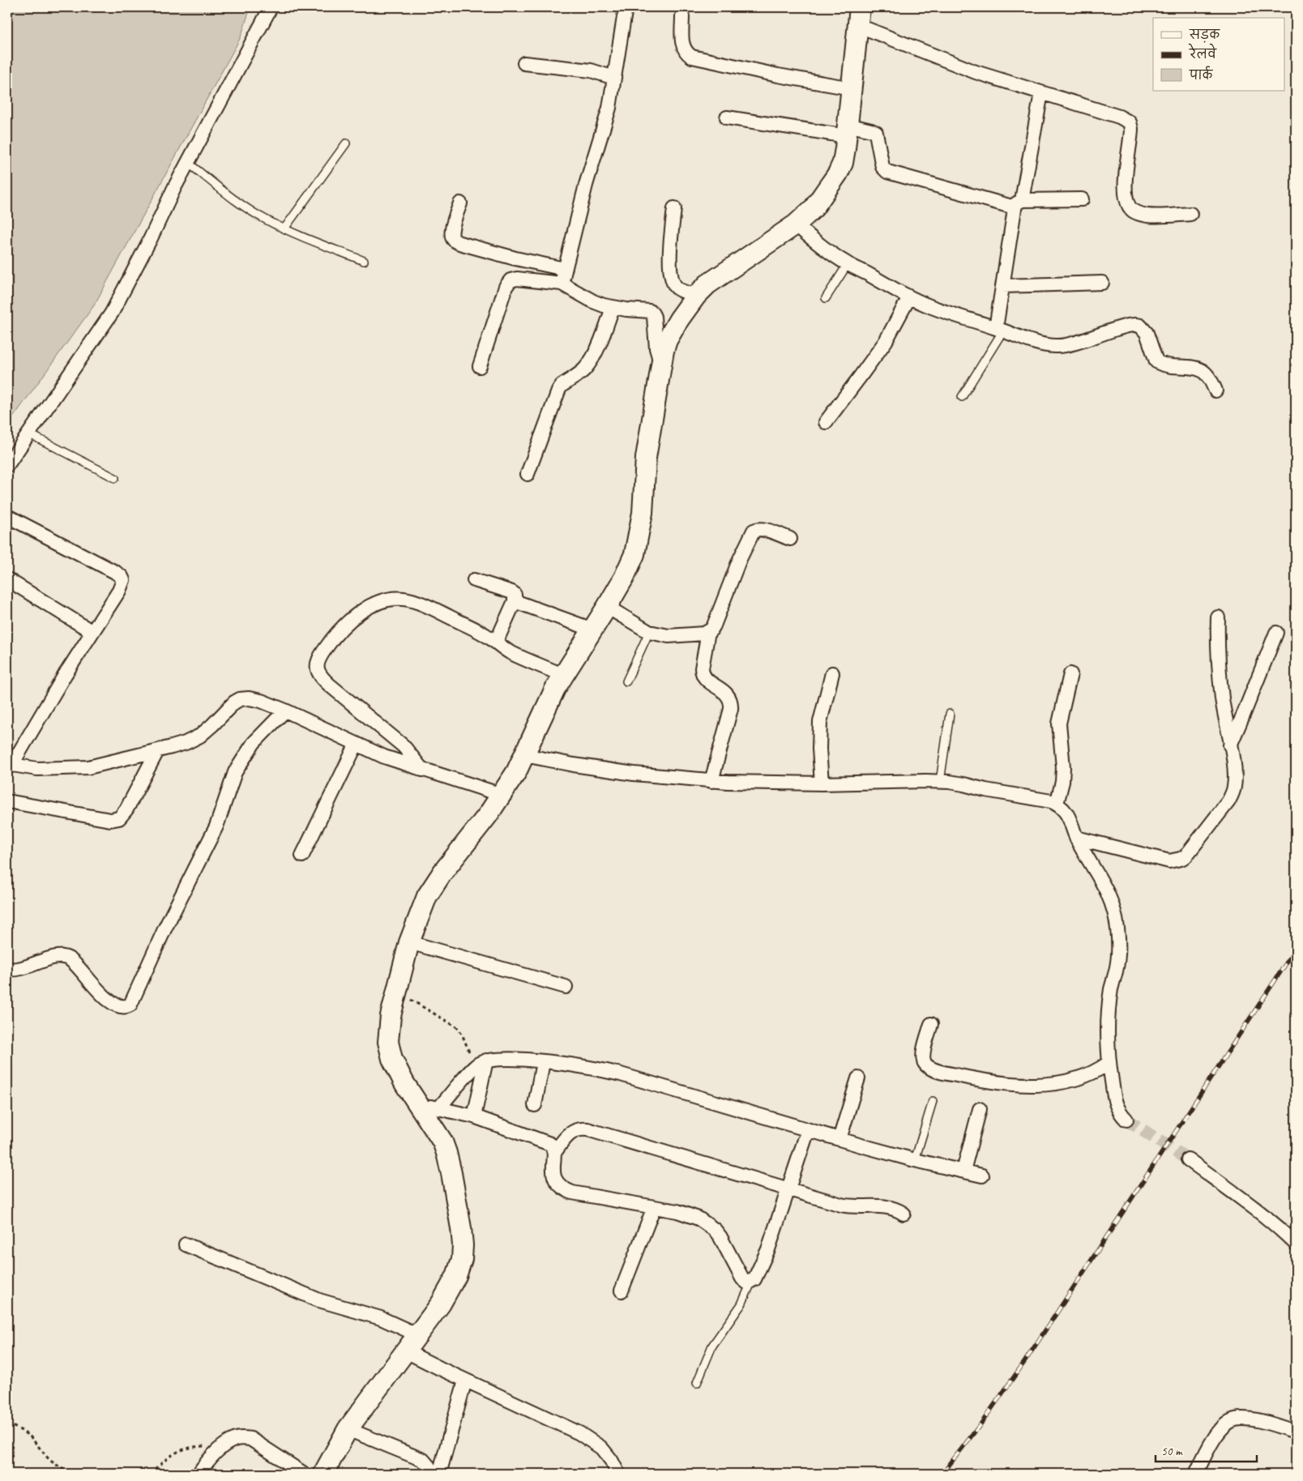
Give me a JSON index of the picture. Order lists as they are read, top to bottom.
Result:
{
  "legend": ["सड़क", "रेलवे", "पार्क"],
  "scale_bar": "50 m"
}
